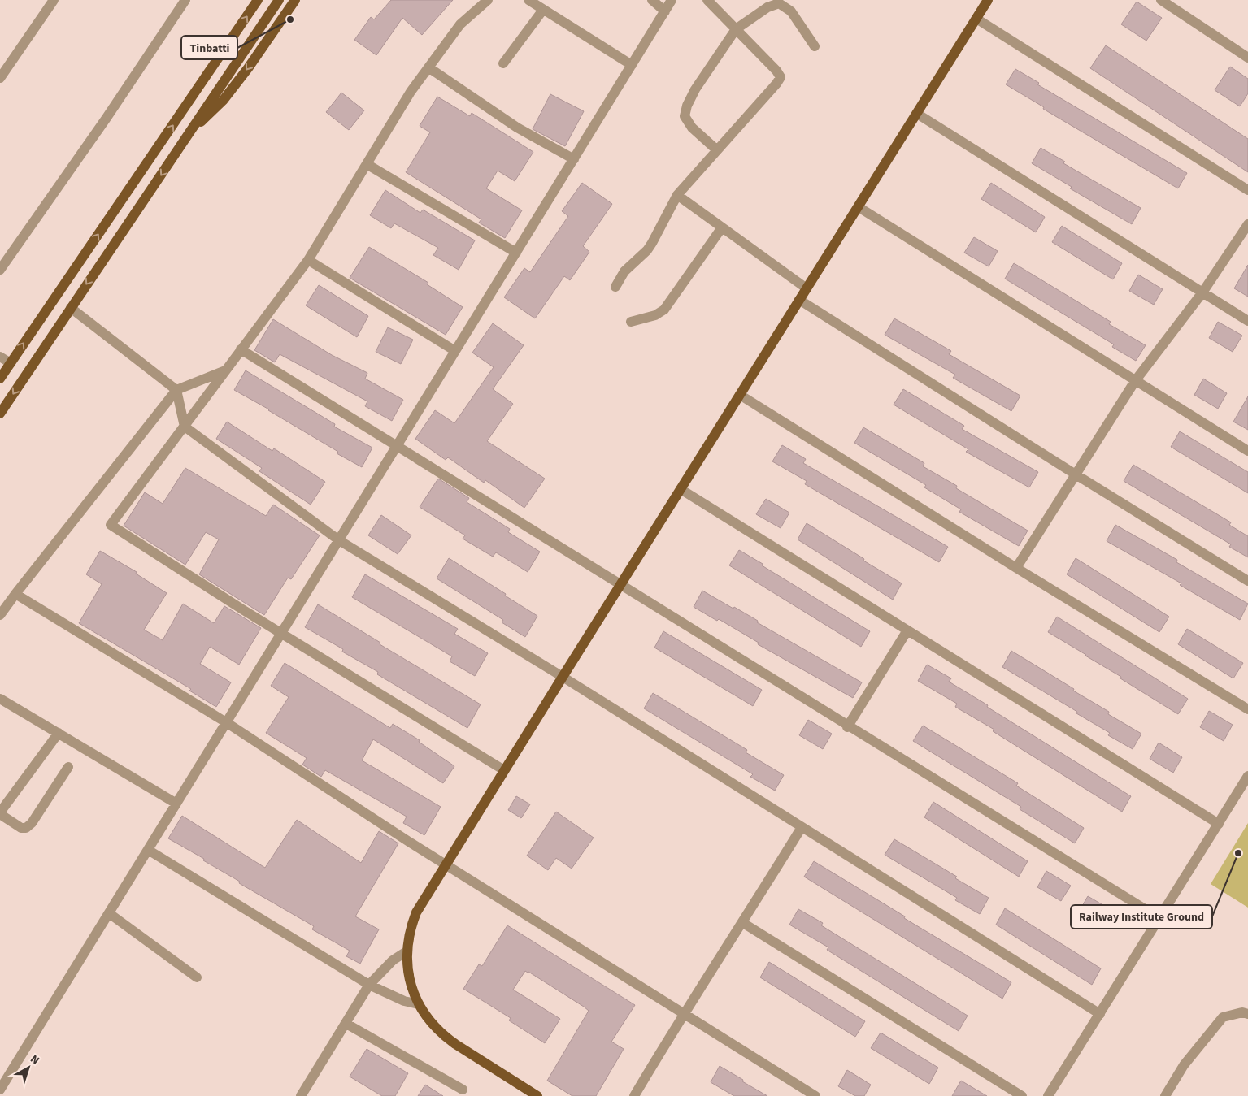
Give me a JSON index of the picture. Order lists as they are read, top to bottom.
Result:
{
  "places": ["Tinbatti", "Railway Institute Ground"],
  "north": "top right"
}
